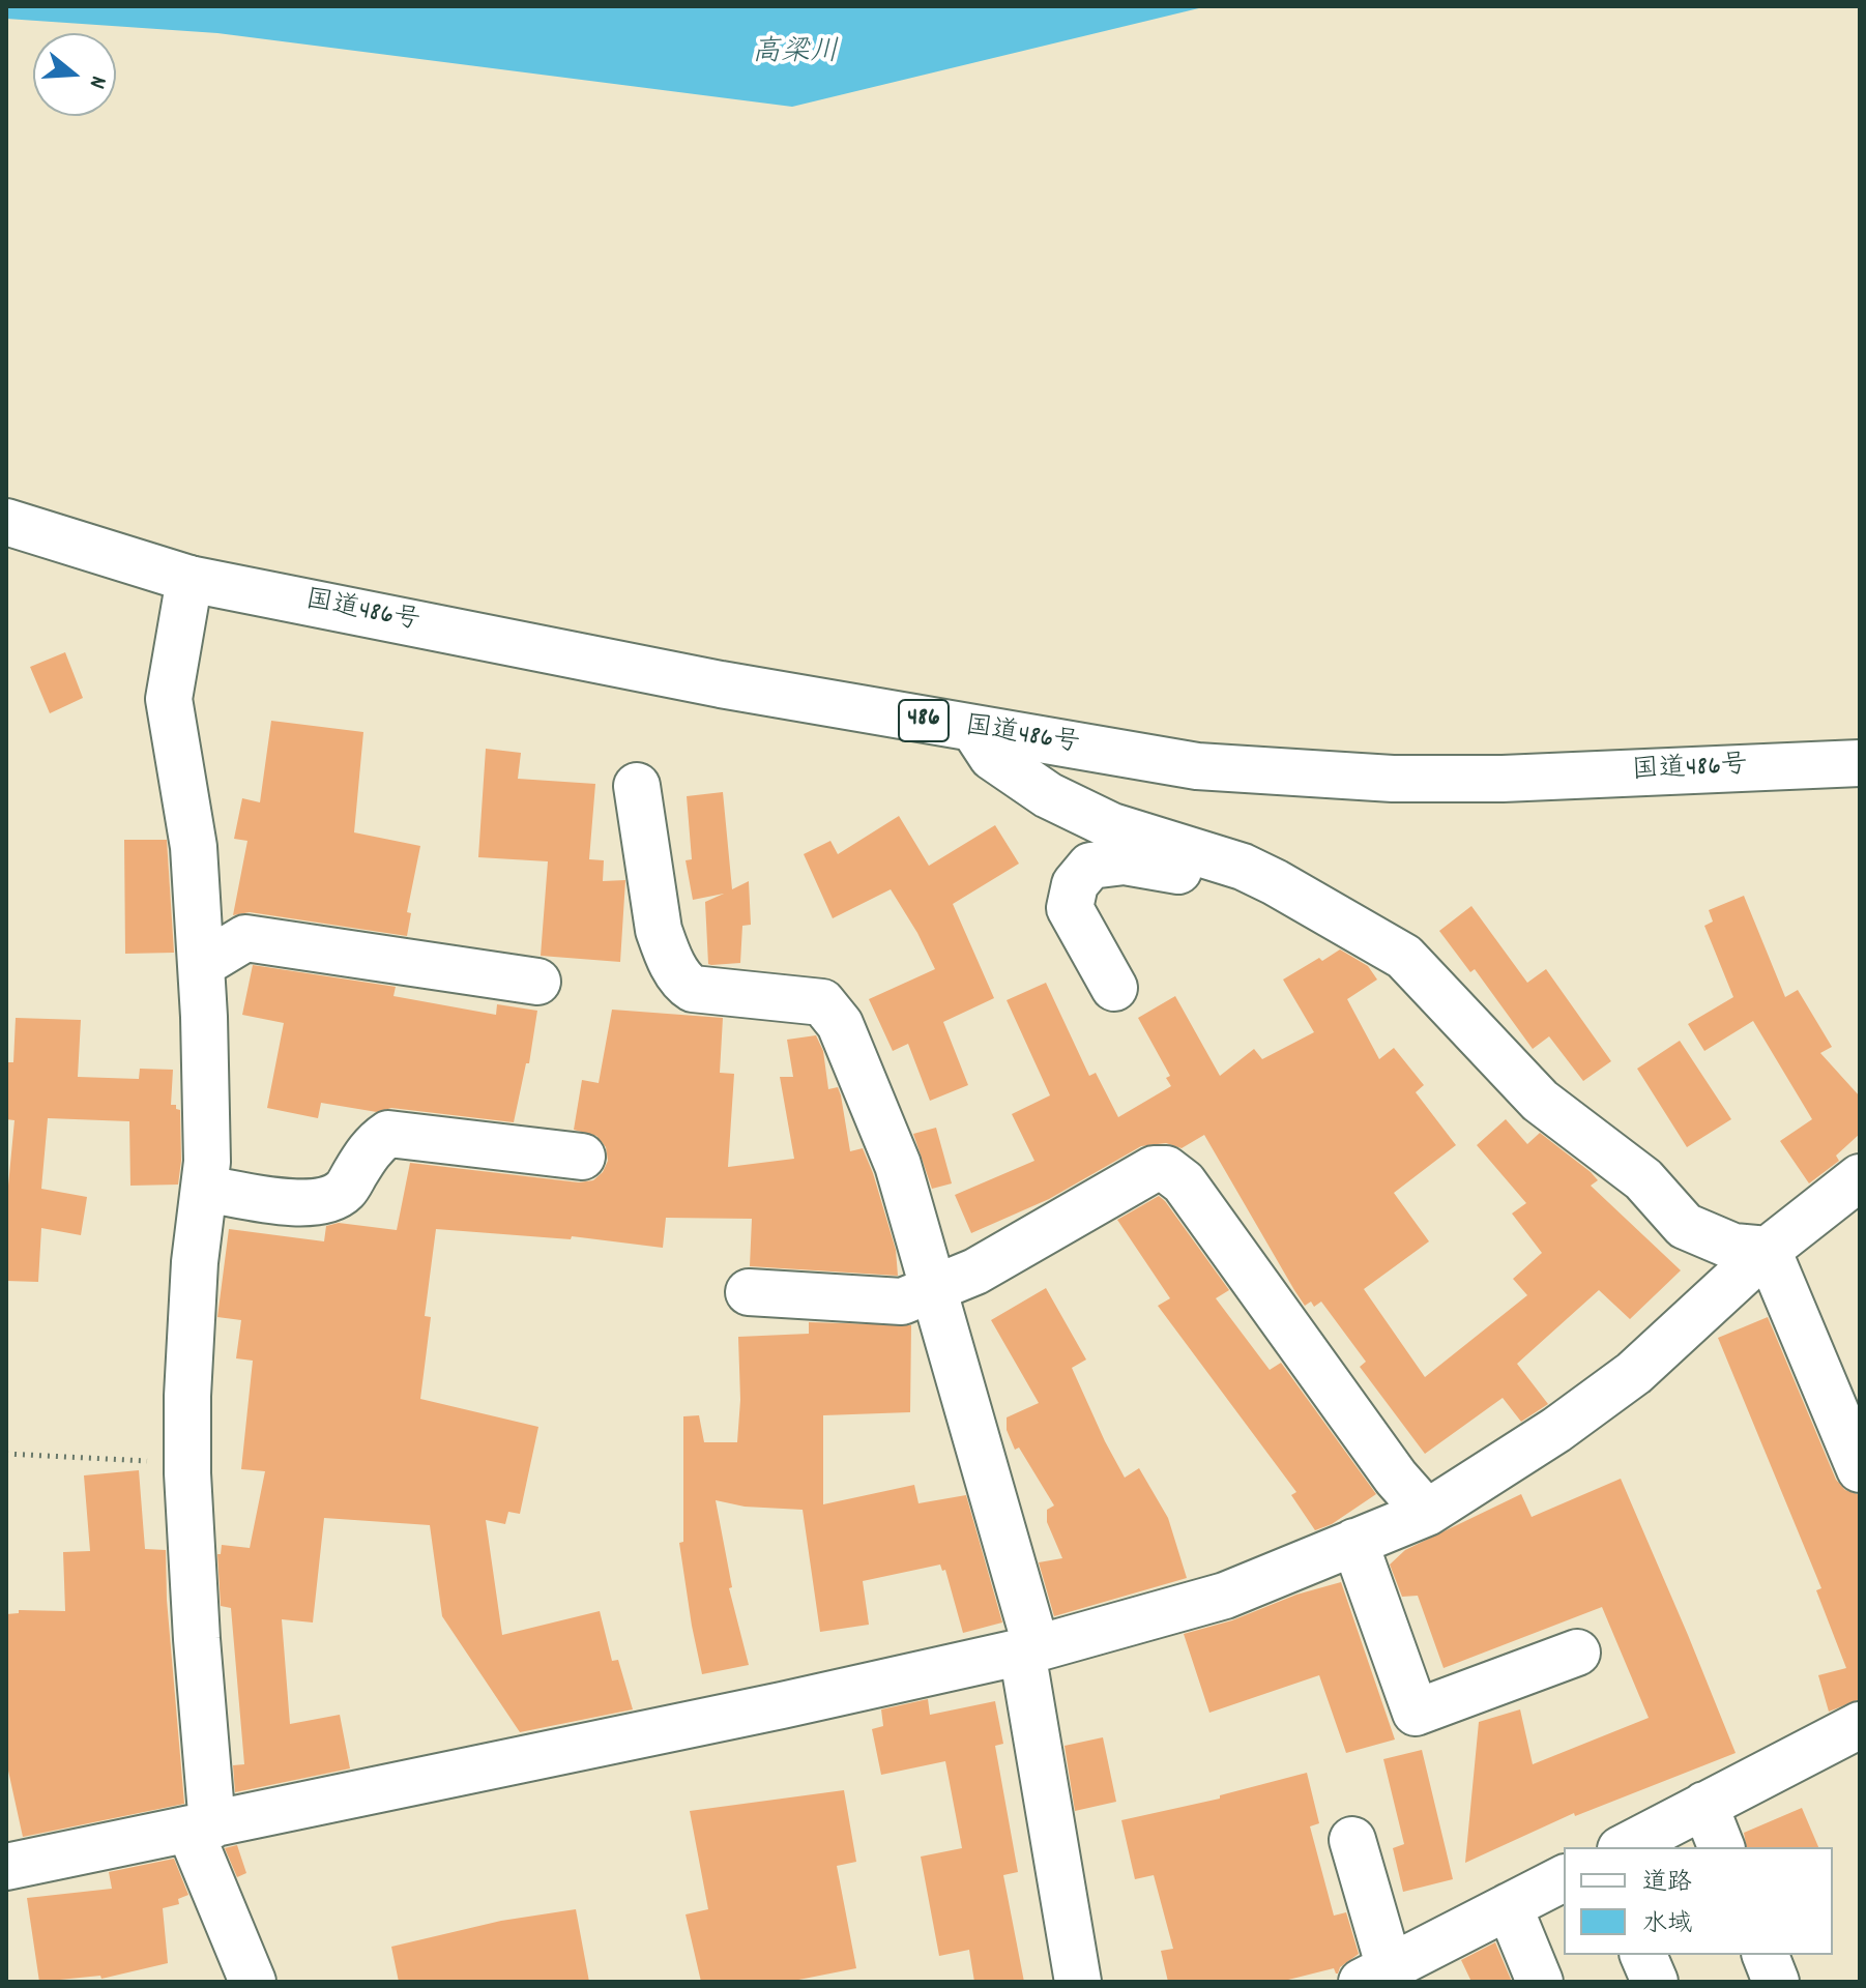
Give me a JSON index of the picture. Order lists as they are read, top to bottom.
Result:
{
  "streets": {
    "main road": ["国道486号", "486"]
  },
  "water": ["高梁川"],
  "legend": ["道路", "水域"],
  "north": "right"
}
